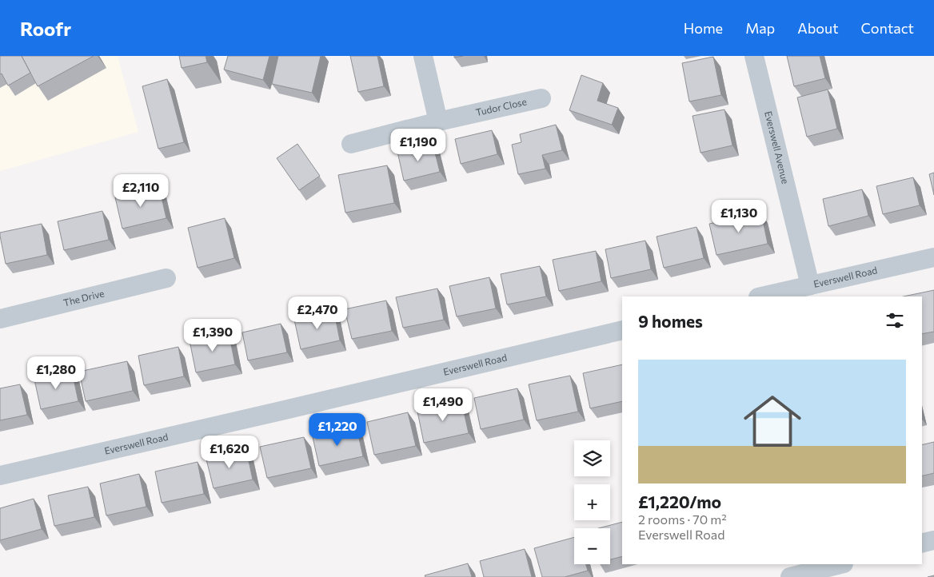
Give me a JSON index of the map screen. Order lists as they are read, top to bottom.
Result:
{
  "streets": {
    "street": [
      "Tudor Close",
      "Everswell Avenue",
      "Everswell Road",
      "The Drive"
    ]
  },
  "crossings": [
    ["Everswell Avenue", "Everswell Road"]
  ],
  "page": {
    "header": "Roofr",
    "nav": [
      "Home",
      "Map",
      "About",
      "Contact"
    ],
    "price": [
      "£1,190",
      "£2,110",
      "£1,130",
      "£2,470",
      "£1,390",
      "£1,280",
      "£1,490",
      "£1,220",
      "£1,620"
    ],
    "heading": "9 homes",
    "list": [
      {
        "name": "£1,220/mo",
        "note": "2 rooms · 70 m² · Everswell Road"
      }
    ],
    "map_buttons": ["+", "−"]
  }
}
